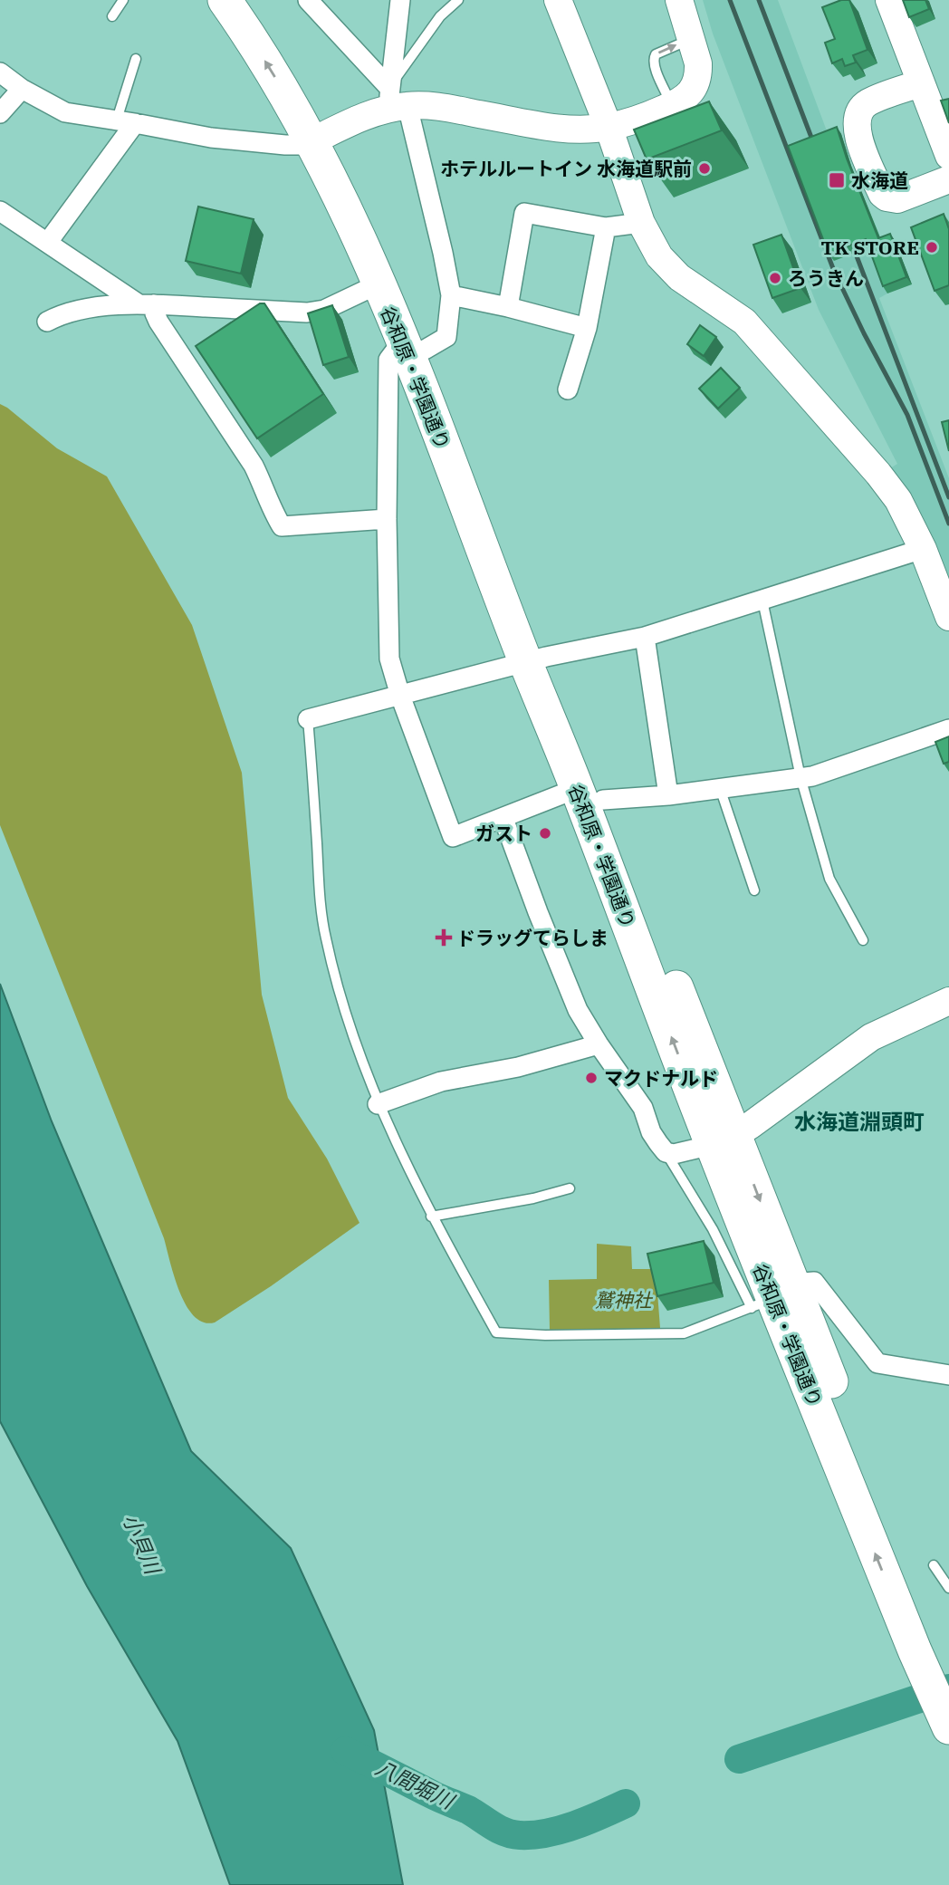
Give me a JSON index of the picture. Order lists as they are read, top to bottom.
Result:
{
  "streets": {
    "highway": ["谷和原・学園通り"]
  },
  "districts": ["水海道淵頭町"],
  "water": ["小貝川", "八間堀川"],
  "parks": ["鷲神社"],
  "places": {
    "other": [
      "ホテルルートイン 水海道駅前",
      "TK STORE",
      "ろうきん",
      "ガスト",
      "マクドナルド"
    ],
    "transit": ["水海道"],
    "health": ["ドラッグてらしま"]
  }
}
